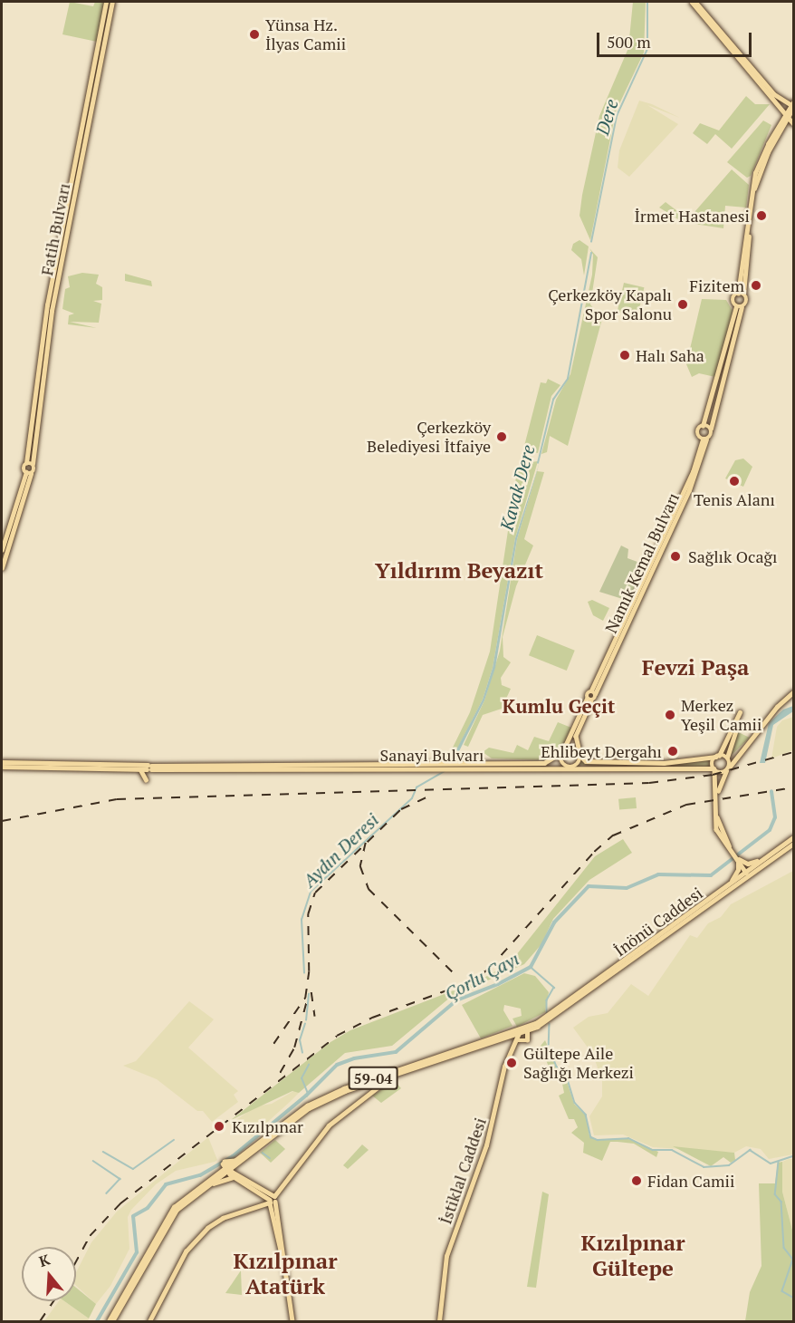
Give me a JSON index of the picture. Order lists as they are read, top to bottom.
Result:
{
  "streets": {
    "main road": [
      "Fatih Bulvarı",
      "Namık Kemal Bulvarı",
      "Sanayi Bulvarı",
      "İnönü Caddesi",
      "59-04",
      "İstiklal Caddesi"
    ]
  },
  "crossings": [
    ["İnönü Caddesi", "59-04"],
    ["59-04", "İstiklal Caddesi"]
  ],
  "districts": [
    "Yıldırım Beyazıt",
    "Fevzi Paşa",
    "Kumlu Geçit",
    "Kızılpınar Gültepe",
    "Kızılpınar Atatürk"
  ],
  "water": [
    "Dere",
    "Kavak Dere",
    "Aydın Deresi",
    "Çorlu Çayı"
  ],
  "places": [
    "Yünsa Hz. İlyas Camii",
    "İrmet Hastanesi",
    "Fizitem",
    "Çerkezköy Kapalı Spor Salonu",
    "Halı Saha",
    "Çerkezköy Belediyesi İtfaiye",
    "Tenis Alanı",
    "Sağlık Ocağı",
    "Merkez Yeşil Camii",
    "Ehlibeyt Dergahı",
    "Gültepe Aile Sağlığı Merkezi",
    "Kızılpınar",
    "Fidan Camii"
  ],
  "scale_bar": "500 m",
  "north": "top"
}
